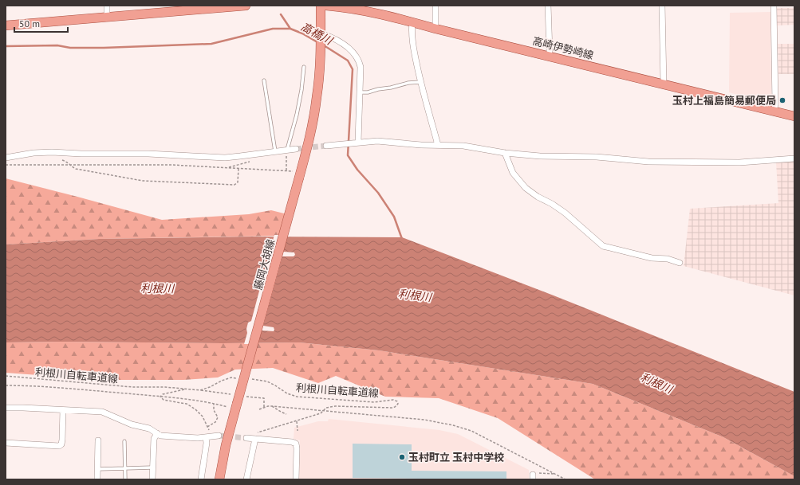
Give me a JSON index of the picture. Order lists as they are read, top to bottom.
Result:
{
  "streets": {
    "main road": ["高崎伊勢崎線", "藤岡大胡線"],
    "path": ["利根川自転車道線"]
  },
  "water": ["高橋川", "利根川"],
  "places": ["玉村上福島簡易郵便局", "玉村町立 玉村中学校"],
  "scale_bar": "50 m"
}
